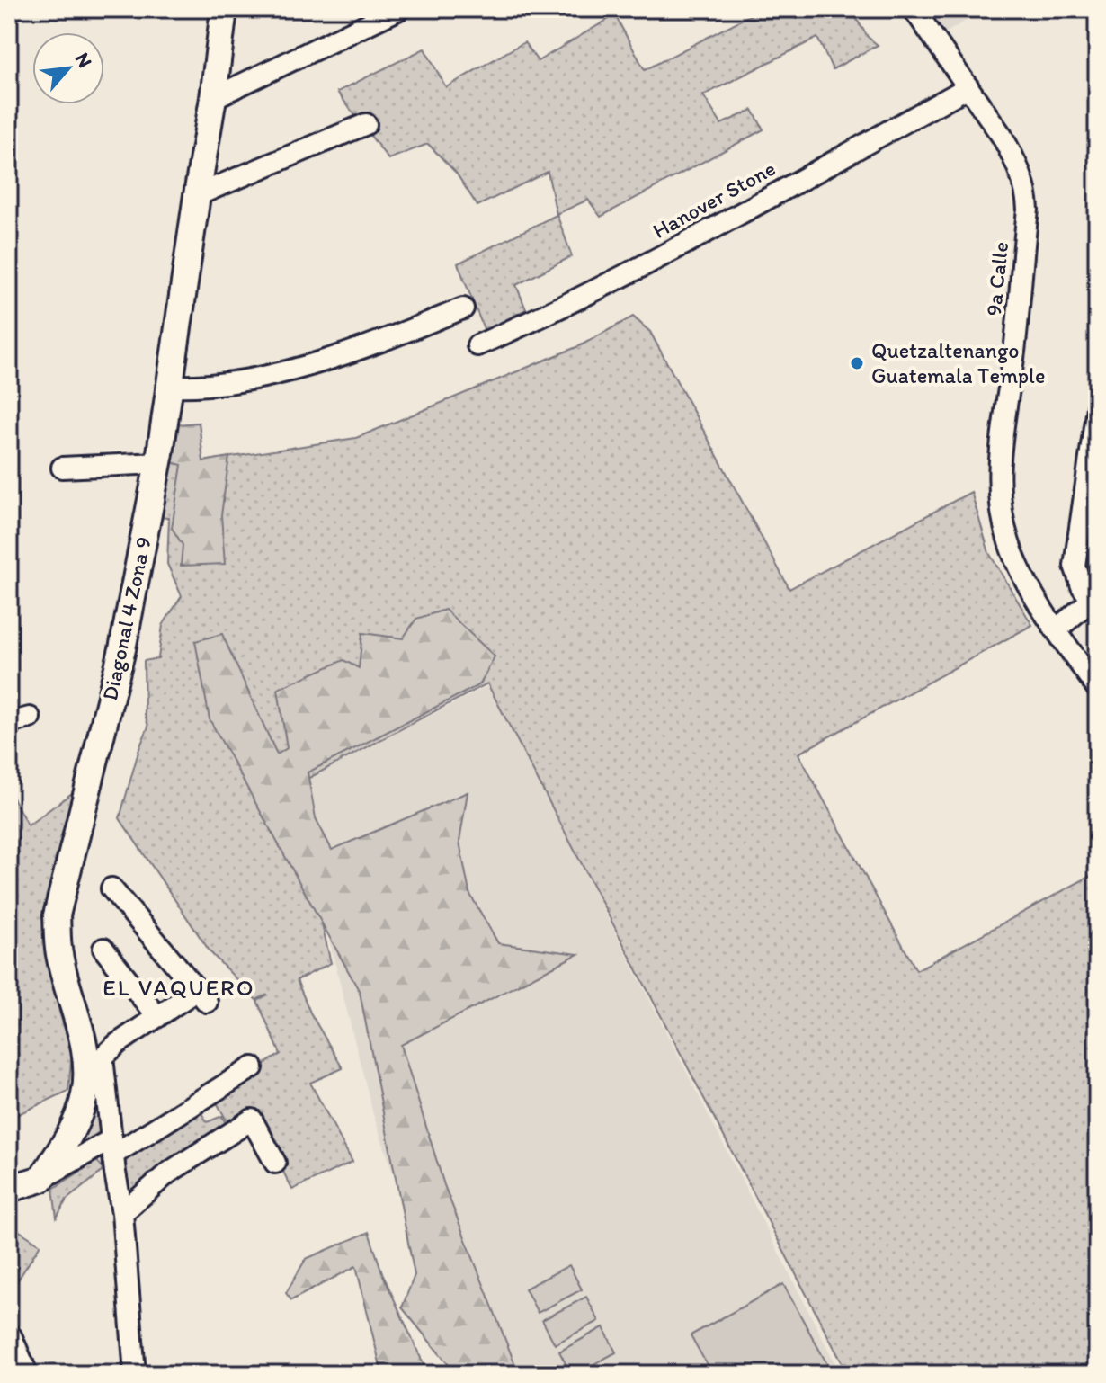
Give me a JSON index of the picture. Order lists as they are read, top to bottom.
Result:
{
  "streets": {
    "main road": ["Diagonal 4 Zona 9"],
    "street": ["Hanover Stone", "9a Calle"]
  },
  "crossings": [
    ["Hanover Stone", "9a Calle"]
  ],
  "districts": ["EL VAQUERO"],
  "places": ["Quetzaltenango Guatemala Temple"],
  "north": "top right"
}
